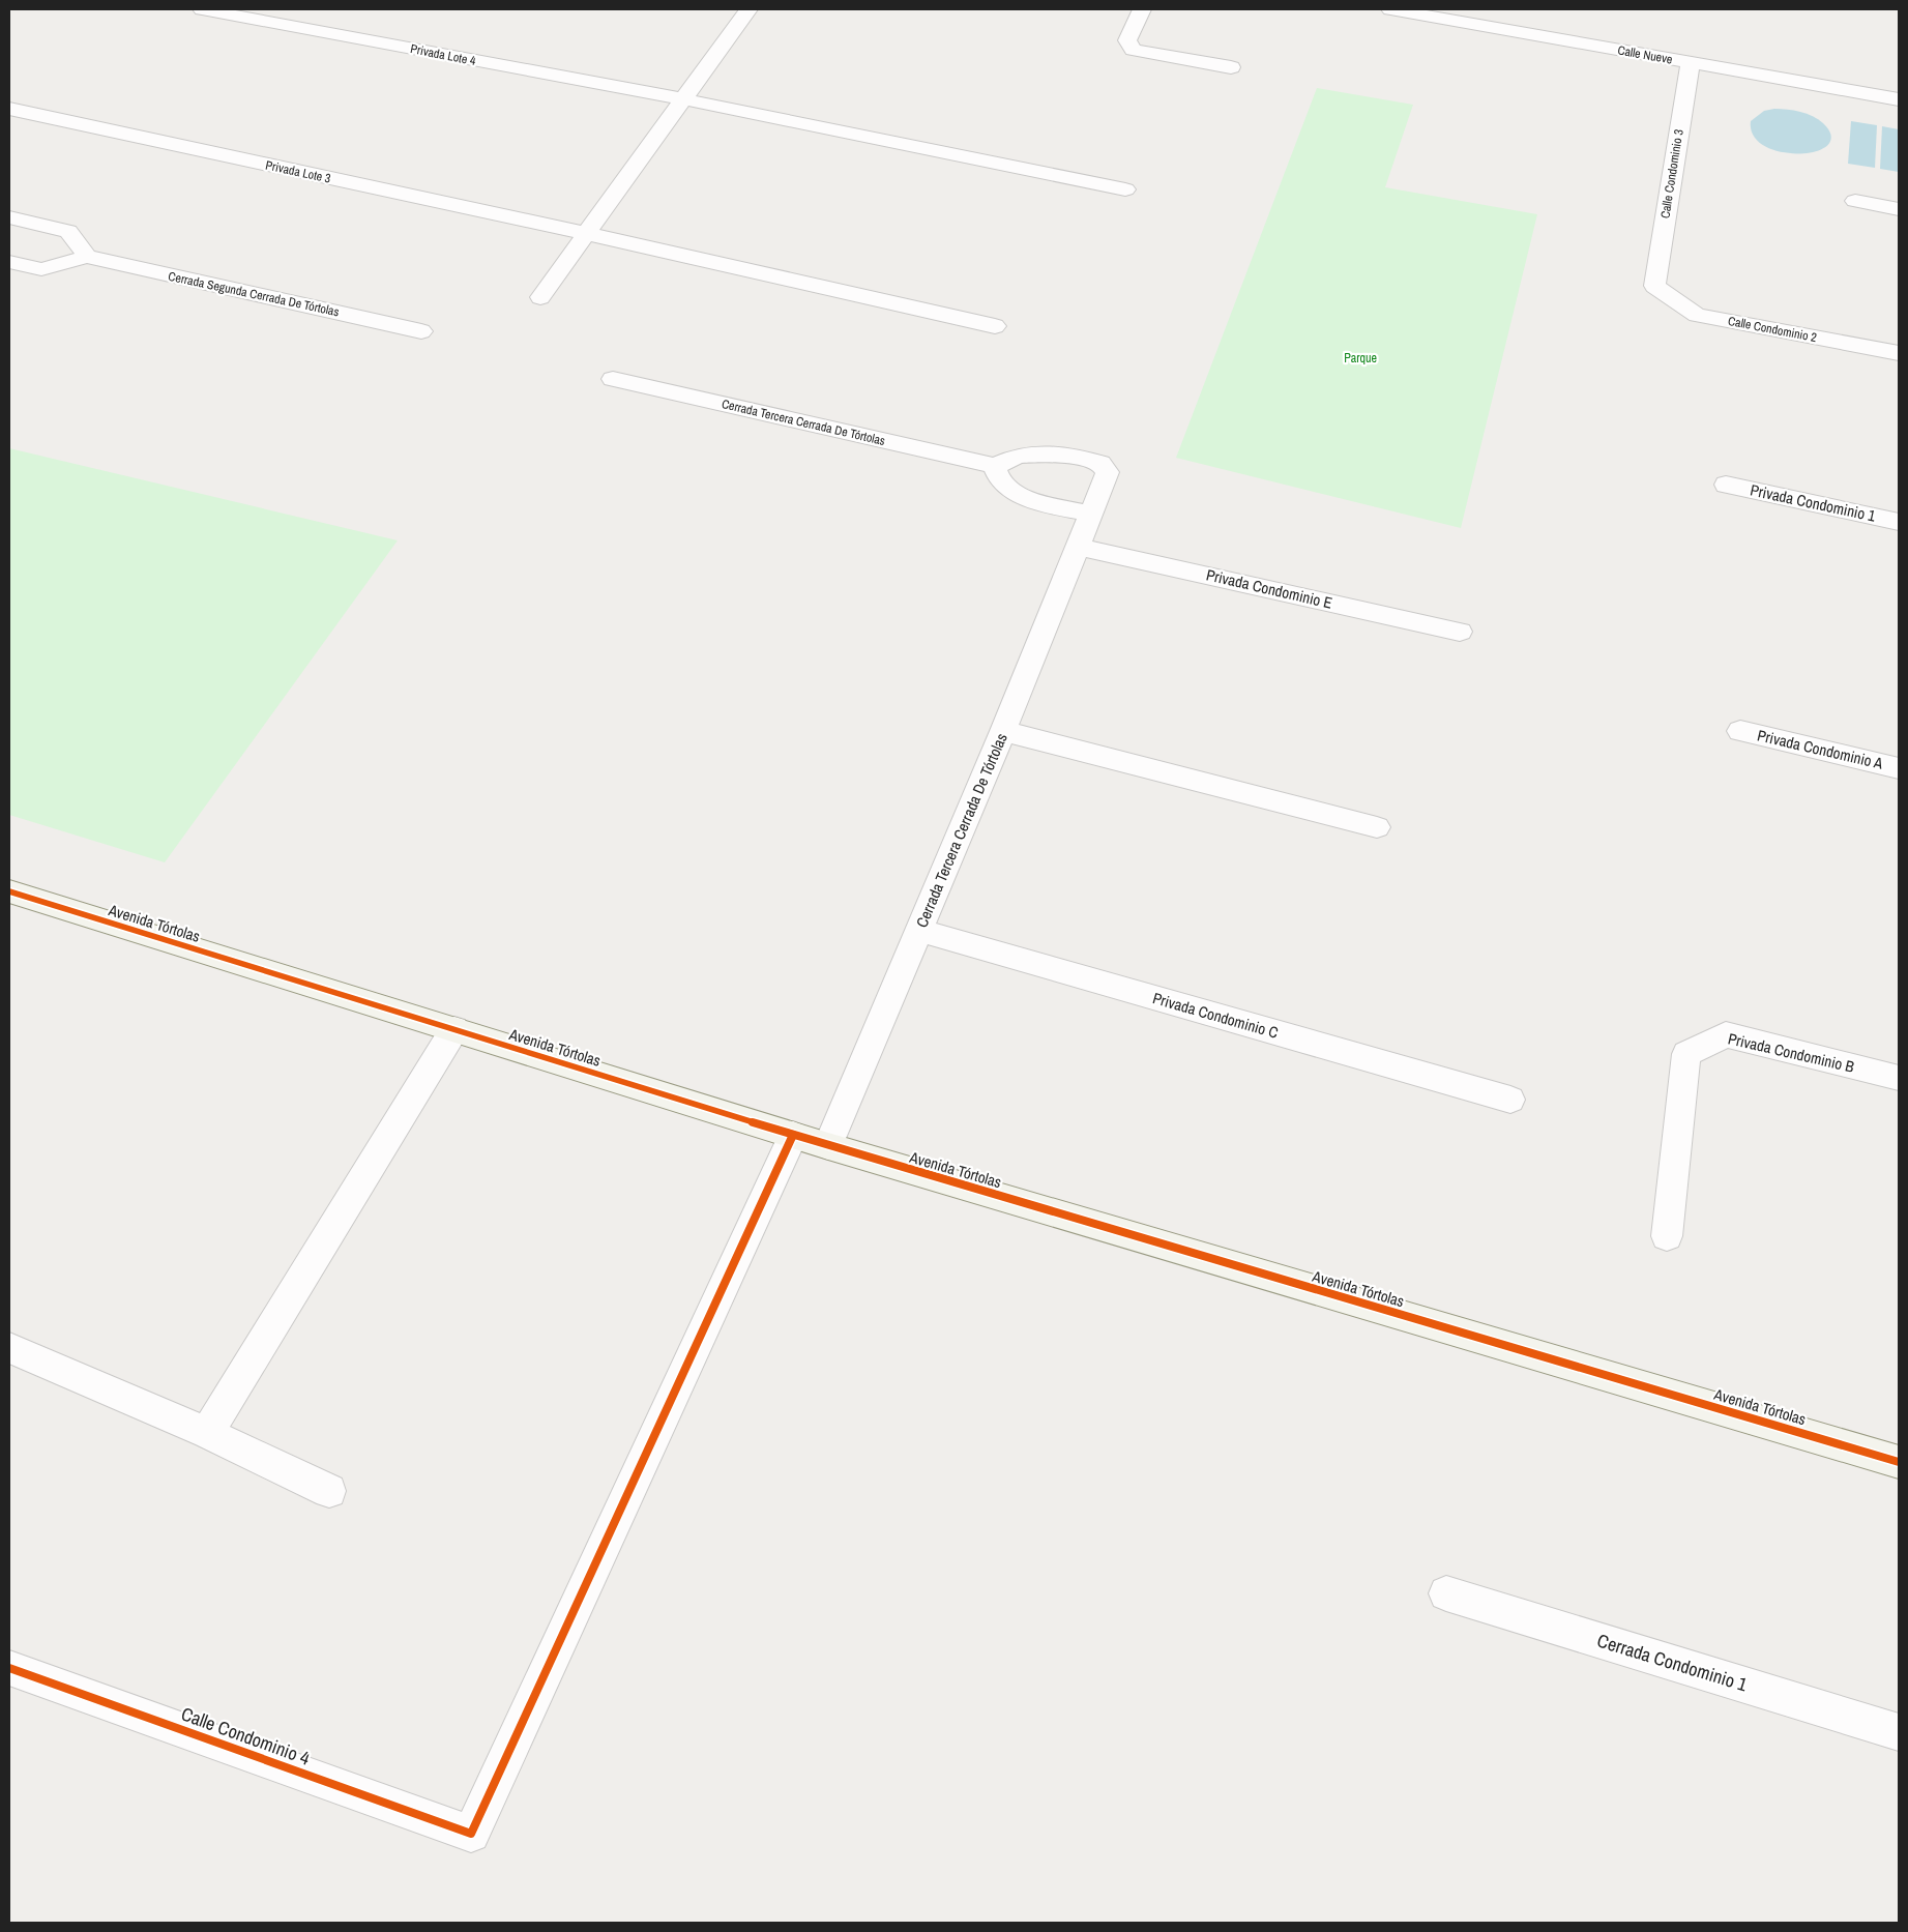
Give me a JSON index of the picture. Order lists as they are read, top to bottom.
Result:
{
  "streets": {
    "street": [
      "Privada Lote 4",
      "Calle Nueve",
      "Privada Lote 3",
      "Calle Condominio 3",
      "Cerrada Segunda Cerrada De Tórtolas",
      "Calle Condominio 2",
      "Cerrada Tercera Cerrada De Tórtolas",
      "Privada Condominio 1",
      "Privada Condominio E",
      "Privada Condominio A",
      "Avenida Tórtolas",
      "Privada Condominio C",
      "Privada Condominio B",
      "Cerrada Condominio 1",
      "Calle Condominio 4"
    ]
  },
  "crossings": [
    ["Calle Nueve", "Calle Condominio 3"],
    ["Calle Condominio 3", "Calle Condominio 2"],
    ["Cerrada Tercera Cerrada De Tórtolas", "Privada Condominio E"],
    ["Cerrada Tercera Cerrada De Tórtolas", "Avenida Tórtolas"],
    ["Cerrada Tercera Cerrada De Tórtolas", "Privada Condominio C"],
    ["Avenida Tórtolas", "Calle Condominio 4"]
  ],
  "parks": ["Parque"]
}
